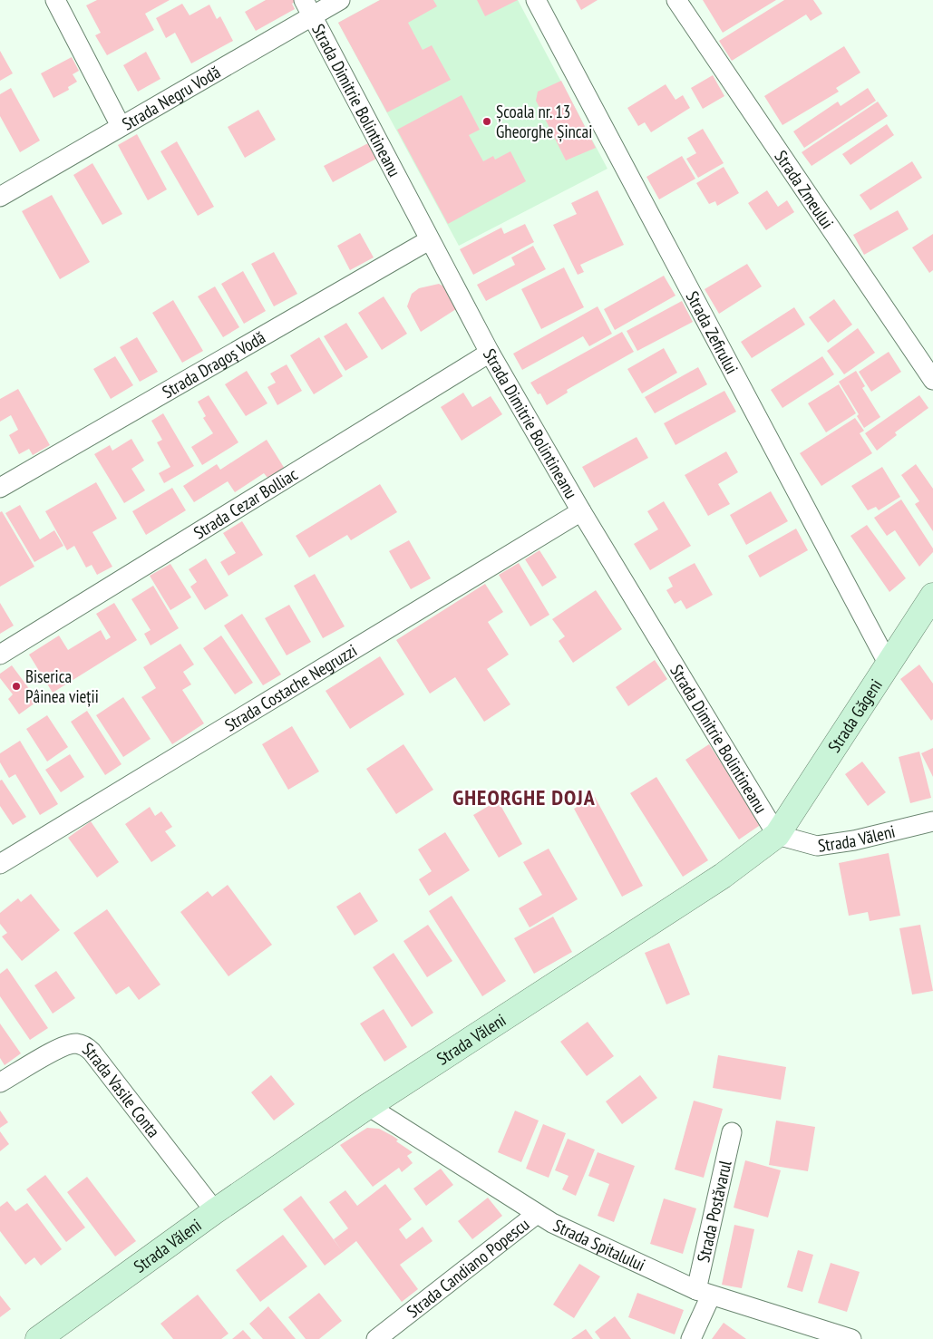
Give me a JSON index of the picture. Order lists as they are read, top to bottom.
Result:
{
  "streets": {
    "main road": ["Strada Găgeni", "Strada Văleni"],
    "street": [
      "Strada Negru Vodă",
      "Strada Dimitrie Bolintineanu",
      "Strada Zmeului",
      "Strada Zefirului",
      "Strada Dragoș Vodă",
      "Strada Cezar Bolliac",
      "Strada Costache Negruzzi",
      "Strada Vasile Conta",
      "Strada Postăvarul",
      "Strada Spitalului",
      "Strada Candiano Popescu"
    ]
  },
  "crossings": [
    ["Strada Negru Vodă", "Strada Dimitrie Bolintineanu"],
    ["Strada Dimitrie Bolintineanu", "Strada Dragoș Vodă"],
    ["Strada Dimitrie Bolintineanu", "Strada Cezar Bolliac"],
    ["Strada Dimitrie Bolintineanu", "Strada Costache Negruzzi"],
    ["Strada Dimitrie Bolintineanu", "Strada Găgeni"],
    ["Strada Dimitrie Bolintineanu", "Strada Văleni"],
    ["Strada Zefirului", "Strada Găgeni"],
    ["Strada Găgeni", "Strada Văleni"],
    ["Strada Văleni", "Strada Vasile Conta"],
    ["Strada Văleni", "Strada Spitalului"],
    ["Strada Postăvarul", "Strada Spitalului"],
    ["Strada Spitalului", "Strada Candiano Popescu"]
  ],
  "districts": ["GHEORGHE DOJA"],
  "places": ["Școala nr. 13 Gheorghe Șincai", "Biserica Pâinea vieții"]
}
